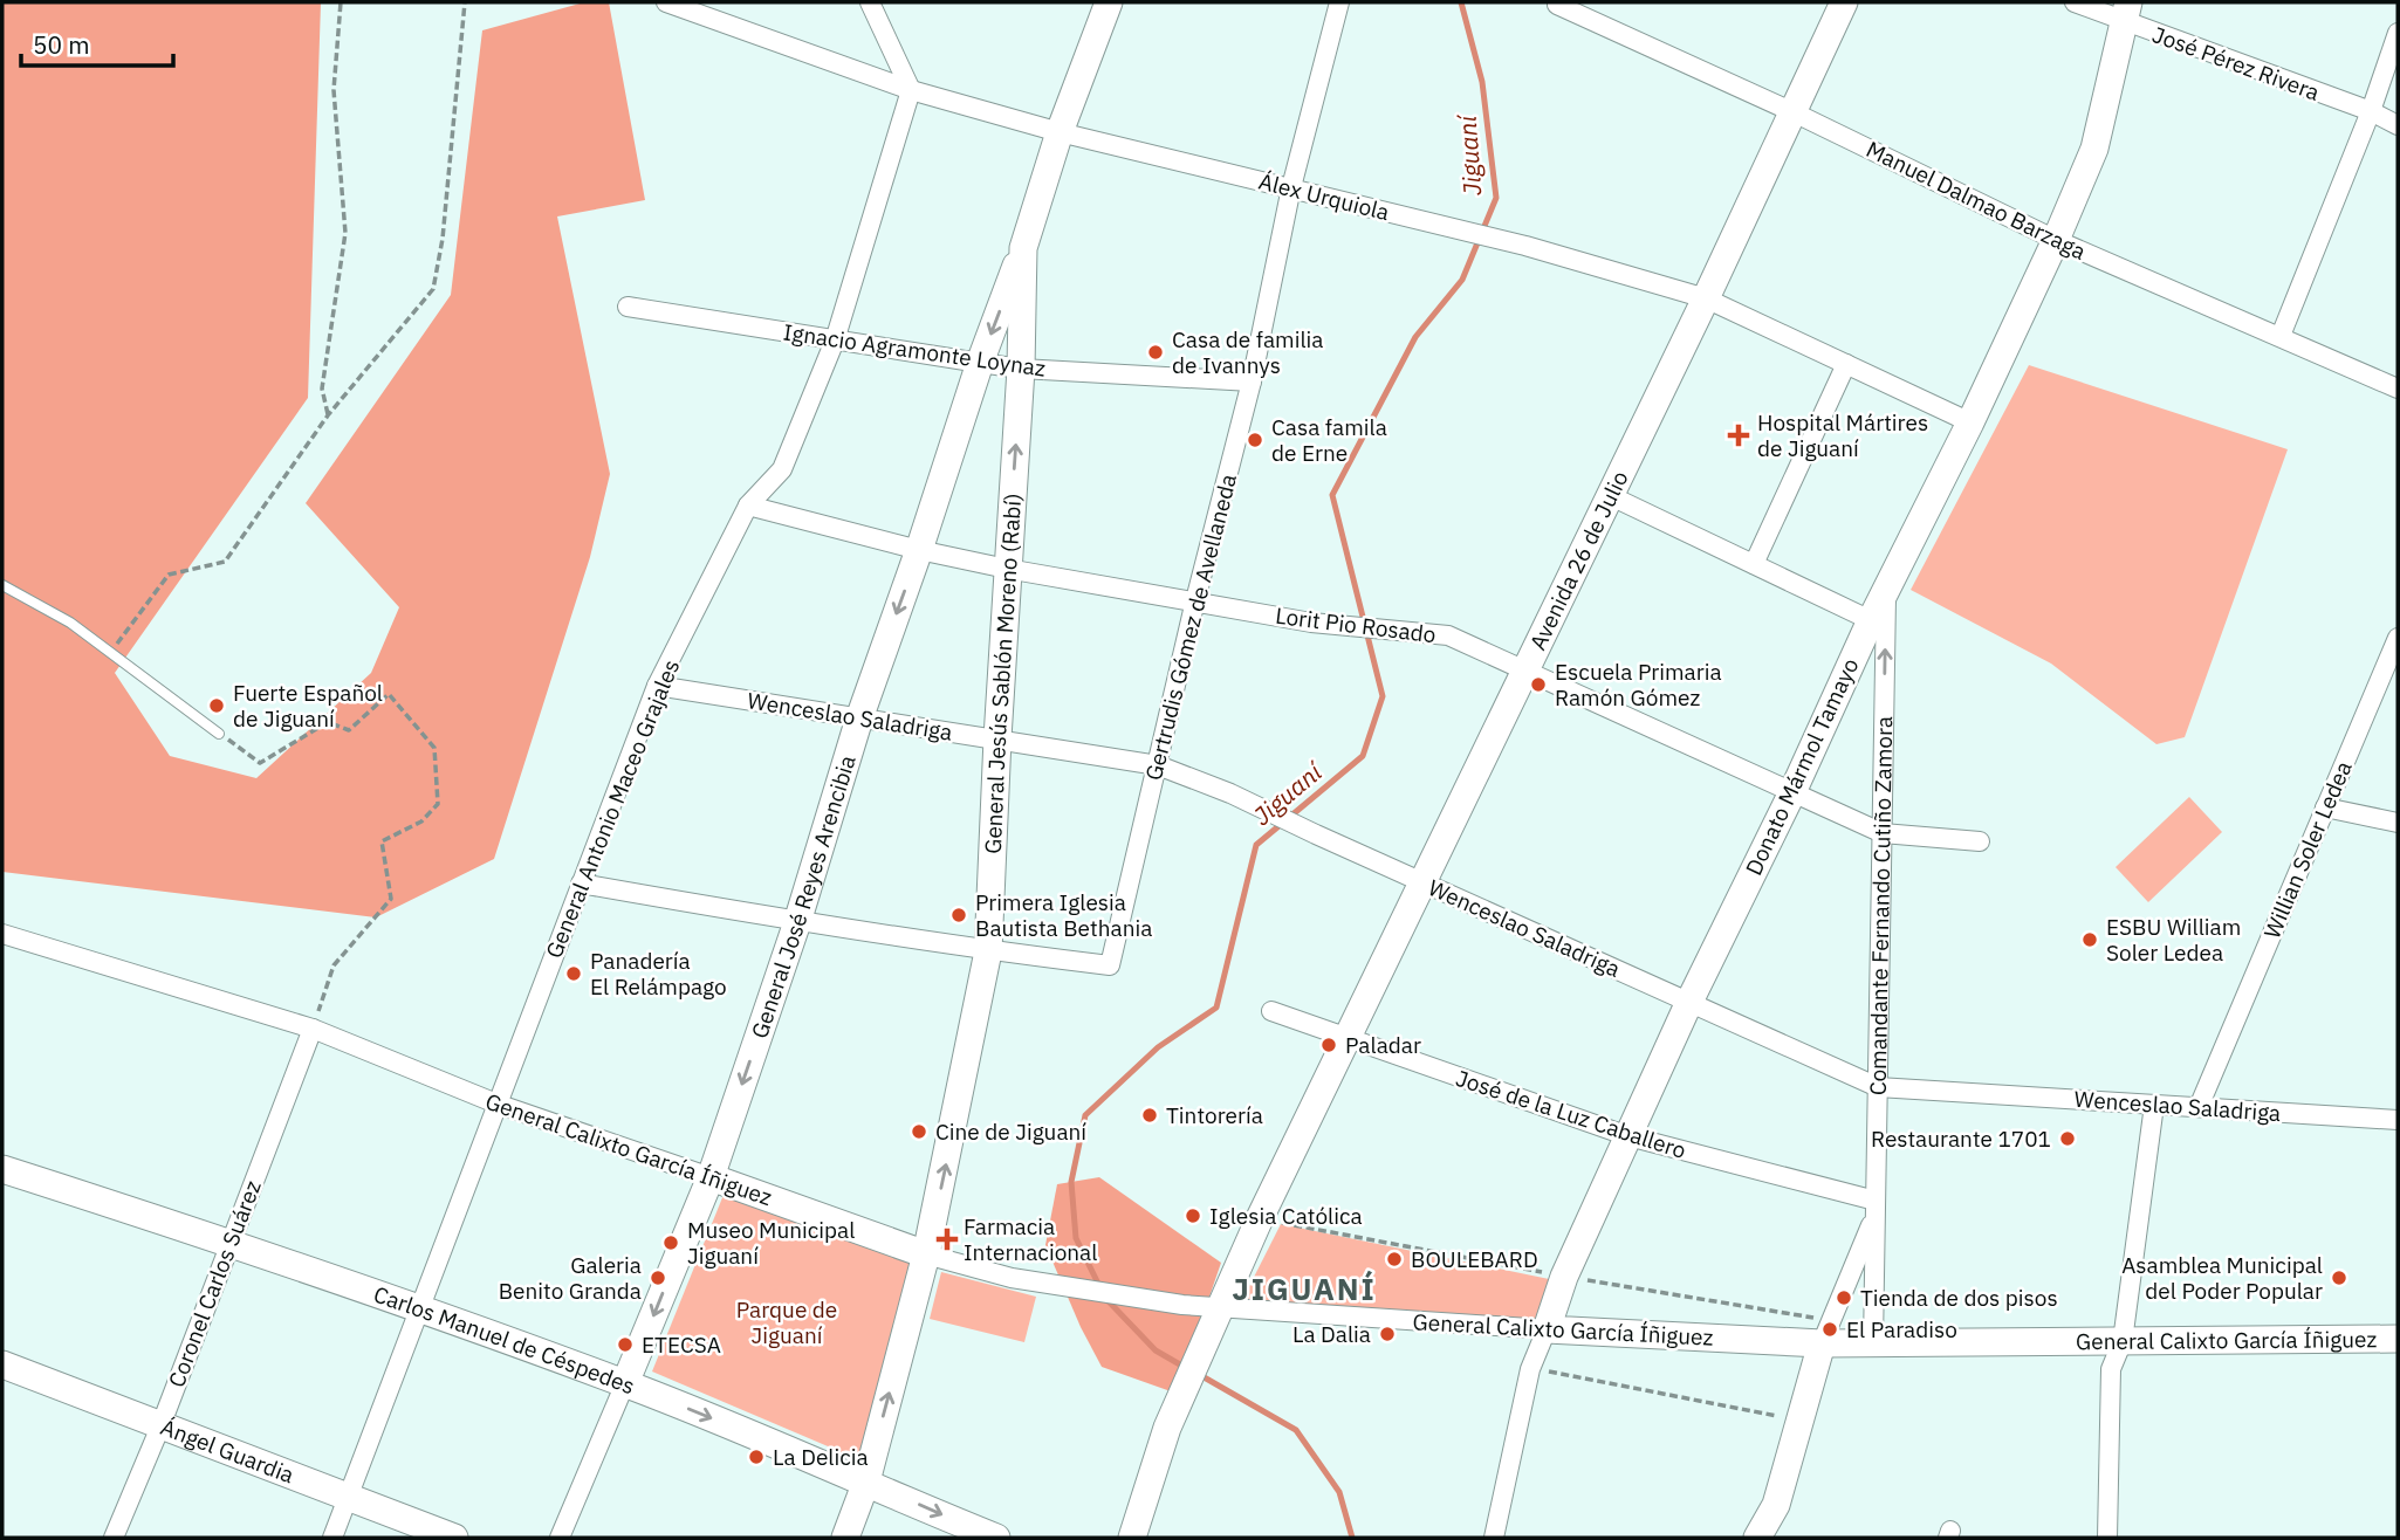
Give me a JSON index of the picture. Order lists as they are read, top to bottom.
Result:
{
  "streets": {
    "street": [
      "José Pérez Rivera",
      "Álex Urquiola",
      "Manuel Dalmao Barzaga",
      "Ignacio Agramonte Loynaz",
      "Avenida 26 de Julio",
      "Lorit Pio Rosado",
      "Gertrudis Gómez de Avellaneda",
      "General Jesús Sablón Moreno (Rabí)",
      "Wenceslao Saladriga",
      "Donato Mármol Tamayo",
      "General Antonio Maceo Grajales",
      "Willian Soler Ledea",
      "General José Reyes Arencibia",
      "Comandante Fernando Cutiño Zamora",
      "José de la Luz Caballero",
      "General Calixto García Íñiguez",
      "Coronel Carlos Suárez",
      "Carlos Manuel de Céspedes",
      "Ángel Guardia"
    ]
  },
  "crossings": [
    ["José Pérez Rivera", "Donato Mármol Tamayo"],
    ["Álex Urquiola", "Avenida 26 de Julio"],
    ["Álex Urquiola", "Gertrudis Gómez de Avellaneda"],
    ["Álex Urquiola", "General Jesús Sablón Moreno (Rabí)"],
    ["Álex Urquiola", "Donato Mármol Tamayo"],
    ["Álex Urquiola", "General Antonio Maceo Grajales"],
    ["Manuel Dalmao Barzaga", "Avenida 26 de Julio"],
    ["Manuel Dalmao Barzaga", "Donato Mármol Tamayo"],
    ["Ignacio Agramonte Loynaz", "Gertrudis Gómez de Avellaneda"],
    ["Ignacio Agramonte Loynaz", "General Jesús Sablón Moreno (Rabí)"],
    ["Ignacio Agramonte Loynaz", "General Antonio Maceo Grajales"],
    ["Ignacio Agramonte Loynaz", "General José Reyes Arencibia"],
    ["Avenida 26 de Julio", "Lorit Pio Rosado"],
    ["Avenida 26 de Julio", "Wenceslao Saladriga"],
    ["Avenida 26 de Julio", "José de la Luz Caballero"],
    ["Avenida 26 de Julio", "General Calixto García Íñiguez"],
    ["Lorit Pio Rosado", "Gertrudis Gómez de Avellaneda"],
    ["Lorit Pio Rosado", "General Jesús Sablón Moreno (Rabí)"],
    ["Lorit Pio Rosado", "Donato Mármol Tamayo"],
    ["Lorit Pio Rosado", "General Antonio Maceo Grajales"],
    ["Lorit Pio Rosado", "General José Reyes Arencibia"],
    ["Lorit Pio Rosado", "Comandante Fernando Cutiño Zamora"],
    ["Gertrudis Gómez de Avellaneda", "General Jesús Sablón Moreno (Rabí)"],
    ["Gertrudis Gómez de Avellaneda", "Wenceslao Saladriga"],
    ["General Jesús Sablón Moreno (Rabí)", "Wenceslao Saladriga"],
    ["General Jesús Sablón Moreno (Rabí)", "General José Reyes Arencibia"],
    ["General Jesús Sablón Moreno (Rabí)", "General Calixto García Íñiguez"],
    ["General Jesús Sablón Moreno (Rabí)", "Carlos Manuel de Céspedes"],
    ["Wenceslao Saladriga", "Donato Mármol Tamayo"],
    ["Wenceslao Saladriga", "General Antonio Maceo Grajales"],
    ["Wenceslao Saladriga", "Willian Soler Ledea"],
    ["Wenceslao Saladriga", "General José Reyes Arencibia"],
    ["Wenceslao Saladriga", "Comandante Fernando Cutiño Zamora"],
    ["Donato Mármol Tamayo", "Comandante Fernando Cutiño Zamora"],
    ["Donato Mármol Tamayo", "José de la Luz Caballero"],
    ["Donato Mármol Tamayo", "General Calixto García Íñiguez"],
    ["General Antonio Maceo Grajales", "General Calixto García Íñiguez"],
    ["General Antonio Maceo Grajales", "Carlos Manuel de Céspedes"],
    ["General Antonio Maceo Grajales", "Ángel Guardia"],
    ["General José Reyes Arencibia", "General Calixto García Íñiguez"],
    ["General José Reyes Arencibia", "Carlos Manuel de Céspedes"],
    ["Comandante Fernando Cutiño Zamora", "José de la Luz Caballero"],
    ["Comandante Fernando Cutiño Zamora", "General Calixto García Íñiguez"],
    ["General Calixto García Íñiguez", "Coronel Carlos Suárez"],
    ["Coronel Carlos Suárez", "Carlos Manuel de Céspedes"],
    ["Coronel Carlos Suárez", "Ángel Guardia"]
  ],
  "one_way": ["General Jesús Sablón Moreno (Rabí)", "General José Reyes Arencibia", "Carlos Manuel de Céspedes"],
  "districts": ["JIGUANÍ"],
  "water": ["Jiguaní"],
  "parks": ["Parque de Jiguaní"],
  "places": {
    "other": [
      "Casa de familia de Ivannys",
      "Casa famila de Erne",
      "Escuela Primaria Ramón Gómez",
      "Fuerte Español de Jiguaní",
      "Primera Iglesia Bautista Bethania",
      "ESBU William Soler Ledea",
      "Panadería El Relámpago",
      "Paladar",
      "Tintorería",
      "Cine de Jiguaní",
      "Restaurante 1701",
      "Iglesia Católica",
      "Museo Municipal Jiguaní",
      "BOULEBARD",
      "Galeria Benito Granda",
      "Asamblea Municipal del Poder Popular",
      "Tienda de dos pisos",
      "El Paradiso",
      "La Dalia",
      "ETECSA",
      "La Delicia"
    ],
    "health": ["Hospital Mártires de Jiguaní", "Farmacia Internacional"]
  },
  "scale_bar": "50 m"
}
